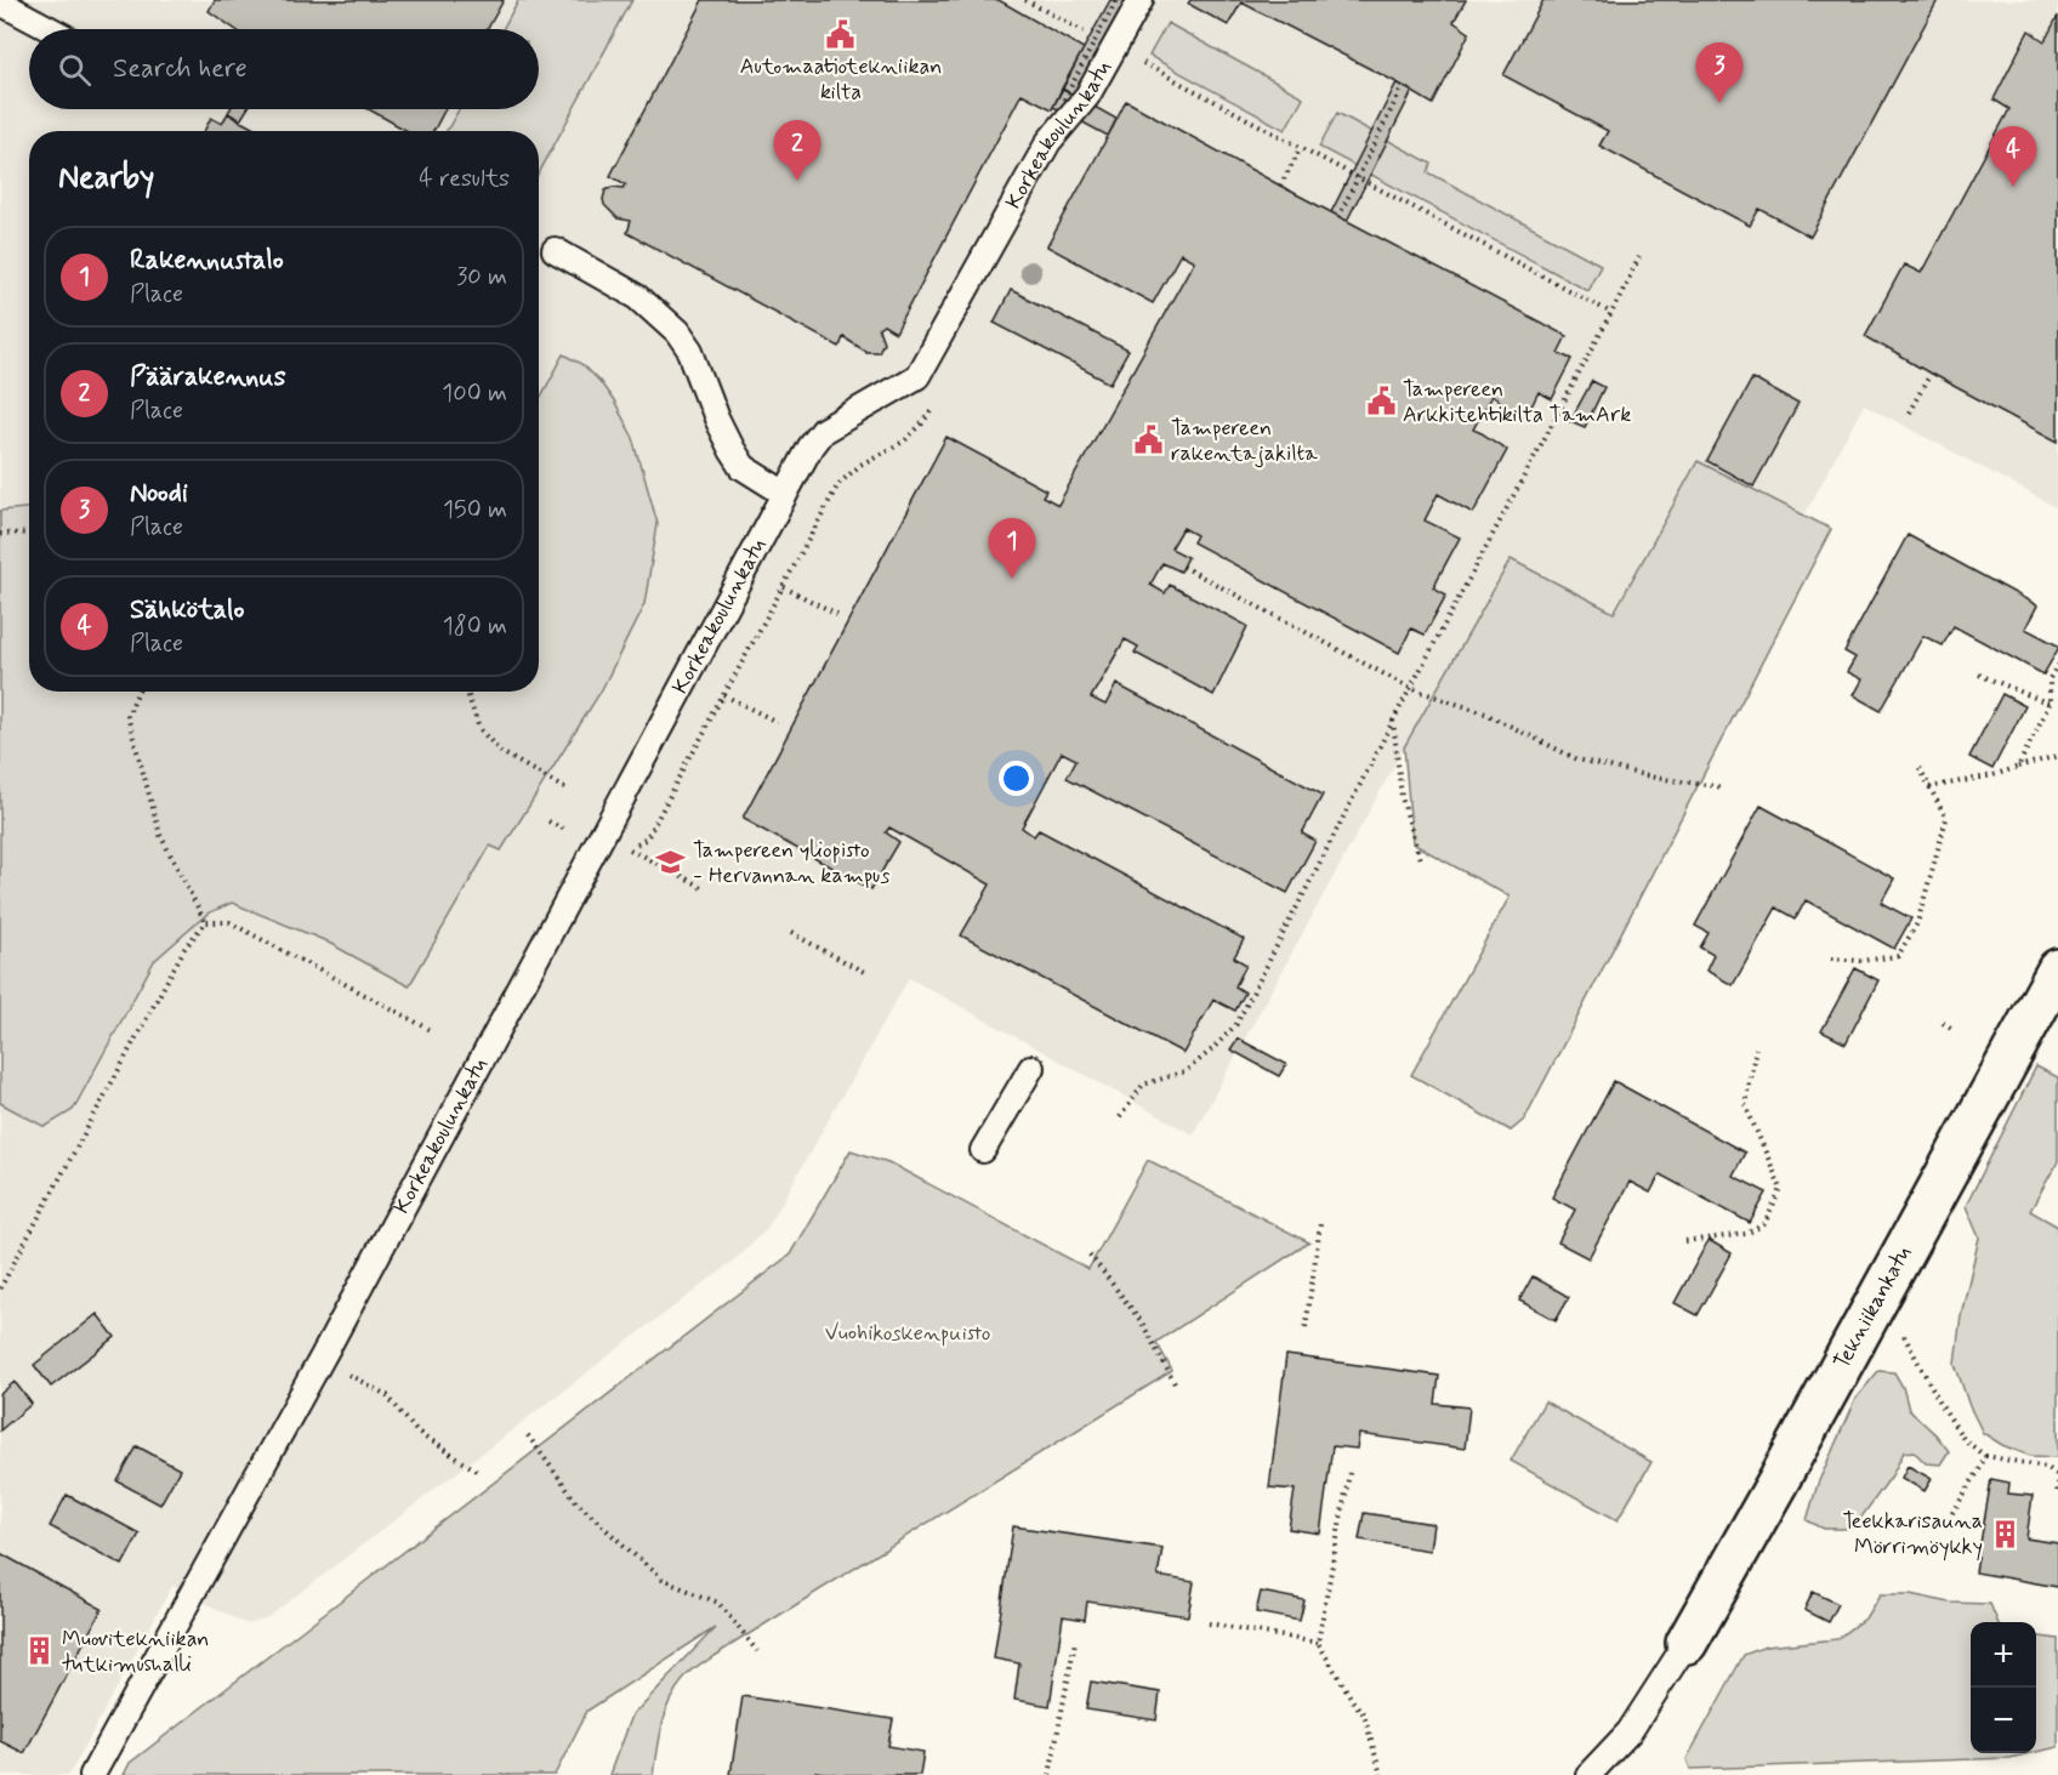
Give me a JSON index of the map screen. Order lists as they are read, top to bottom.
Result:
{
  "streets": {
    "street": ["Tekniikankatu"],
    "lane": ["Korkeakoulunkatu"]
  },
  "parks": ["Vuohikoskenpuisto"],
  "places": {
    "public building": ["Automaatiotekniikan kilta", "Tampereen Arkkitehtikilta TamArk", "Tampereen rakentajakilta"],
    "school or university": ["Tampereen yliopisto - Hervannan kampus"],
    "building": ["Teekkarisauna Mörrimöykky", "Muovitekniikan tutkimushalli"]
  },
  "page": {
    "search": "Search here",
    "pins": [
      "3",
      "2",
      "4",
      "1"
    ],
    "heading": ["Nearby", "4 results"],
    "list": [
      {
        "mark": "1",
        "name": "Rakennustalo",
        "note": "Place",
        "value": "30 m"
      },
      {
        "mark": "2",
        "name": "Päärakennus",
        "note": "Place",
        "value": "100 m"
      },
      {
        "mark": "3",
        "name": "Noodi",
        "note": "Place",
        "value": "150 m"
      },
      {
        "mark": "4",
        "name": "Sähkötalo",
        "note": "Place",
        "value": "180 m"
      }
    ],
    "map_buttons": ["+", "−"]
  }
}
